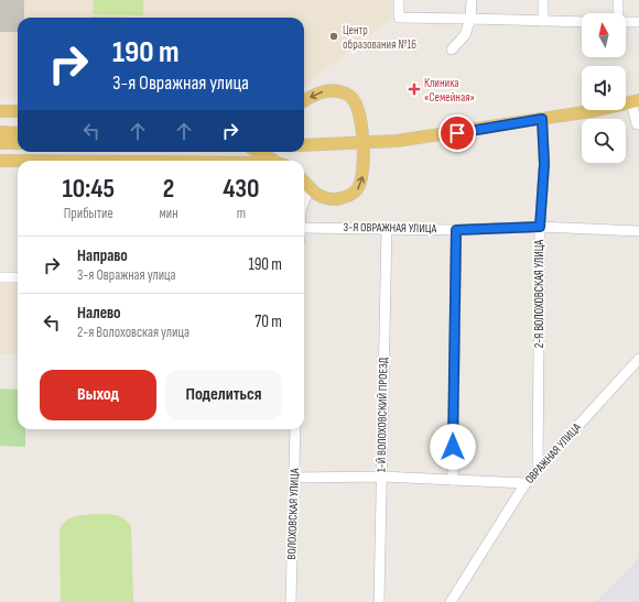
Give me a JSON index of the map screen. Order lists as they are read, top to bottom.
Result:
{
  "streets": {
    "street": [
      "3-Я ОВРАЖНАЯ УЛИЦА",
      "2-Я ВОЛОХОВСКАЯ УЛИЦА",
      "1-Й ВОЛОХОВСКИЙ ПРОЕЗД",
      "ОВРАЖНАЯ УЛИЦА",
      "ВОЛОХОВСКАЯ УЛИЦА"
    ]
  },
  "crossings": [
    ["3-Я ОВРАЖНАЯ УЛИЦА", "2-Я ВОЛОХОВСКАЯ УЛИЦА"],
    ["3-Я ОВРАЖНАЯ УЛИЦА", "1-Й ВОЛОХОВСКИЙ ПРОЕЗД"],
    ["2-Я ВОЛОХОВСКАЯ УЛИЦА", "ОВРАЖНАЯ УЛИЦА"]
  ],
  "places": {
    "other": ["Центр образования №16"],
    "health": ["Клиника «Семейная»"]
  },
  "north": "top",
  "page": {
    "turn": ["190 m", "3-я Овражная улица"],
    "eta": [
      "10:45",
      "Прибытие",
      "2",
      "мин",
      "430",
      "m"
    ],
    "list": [
      {
        "name": "Направо",
        "note": "3-я Овражная улица",
        "value": "190 m"
      },
      {
        "name": "Налево",
        "note": "2-я Волоховская улица",
        "value": "70 m"
      }
    ],
    "buttons": ["Выход", "Поделиться"]
  }
}
